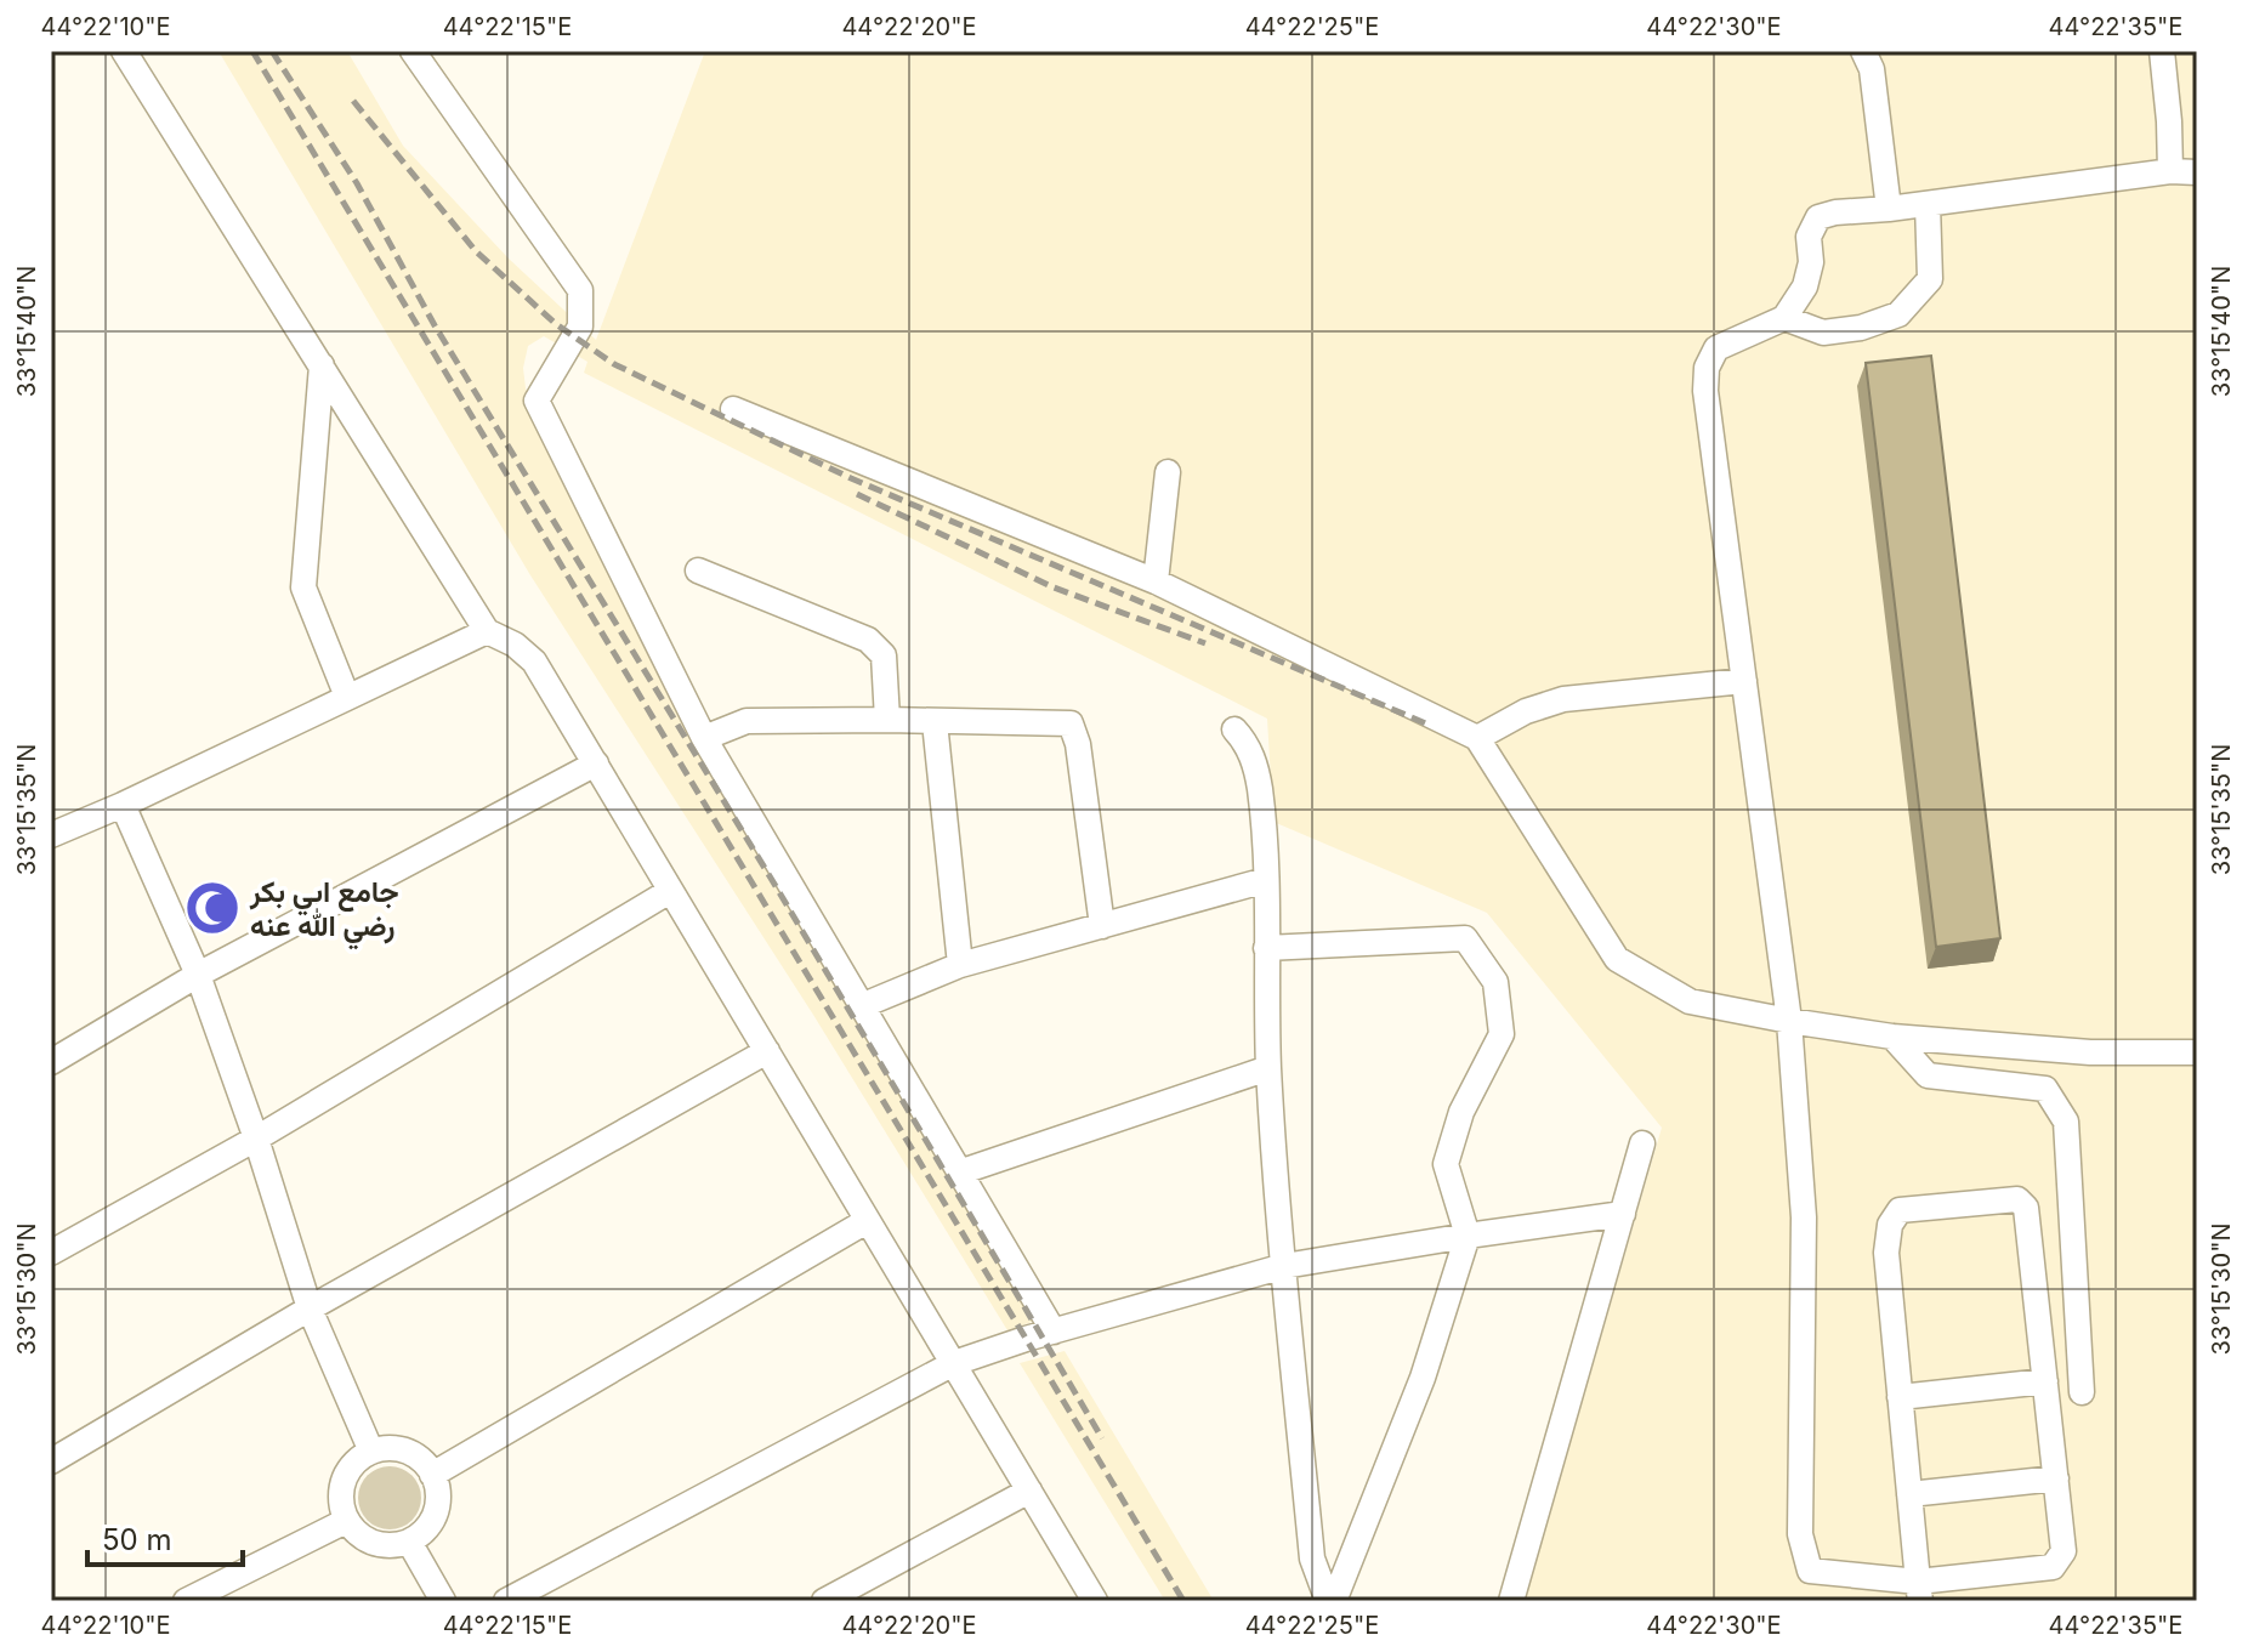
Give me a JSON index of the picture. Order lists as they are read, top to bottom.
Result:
{
  "places": {
    "mosque": ["جامع ابي بكر رضي الله عنه"]
  },
  "scale_bar": "50 m",
  "coordinates": [
    "44°22'10\"E",
    "44°22'15\"E",
    "44°22'20\"E",
    "44°22'25\"E",
    "44°22'30\"E",
    "44°22'35\"E",
    "33°15'40\"N",
    "33°15'35\"N",
    "33°15'30\"N"
  ]
}
